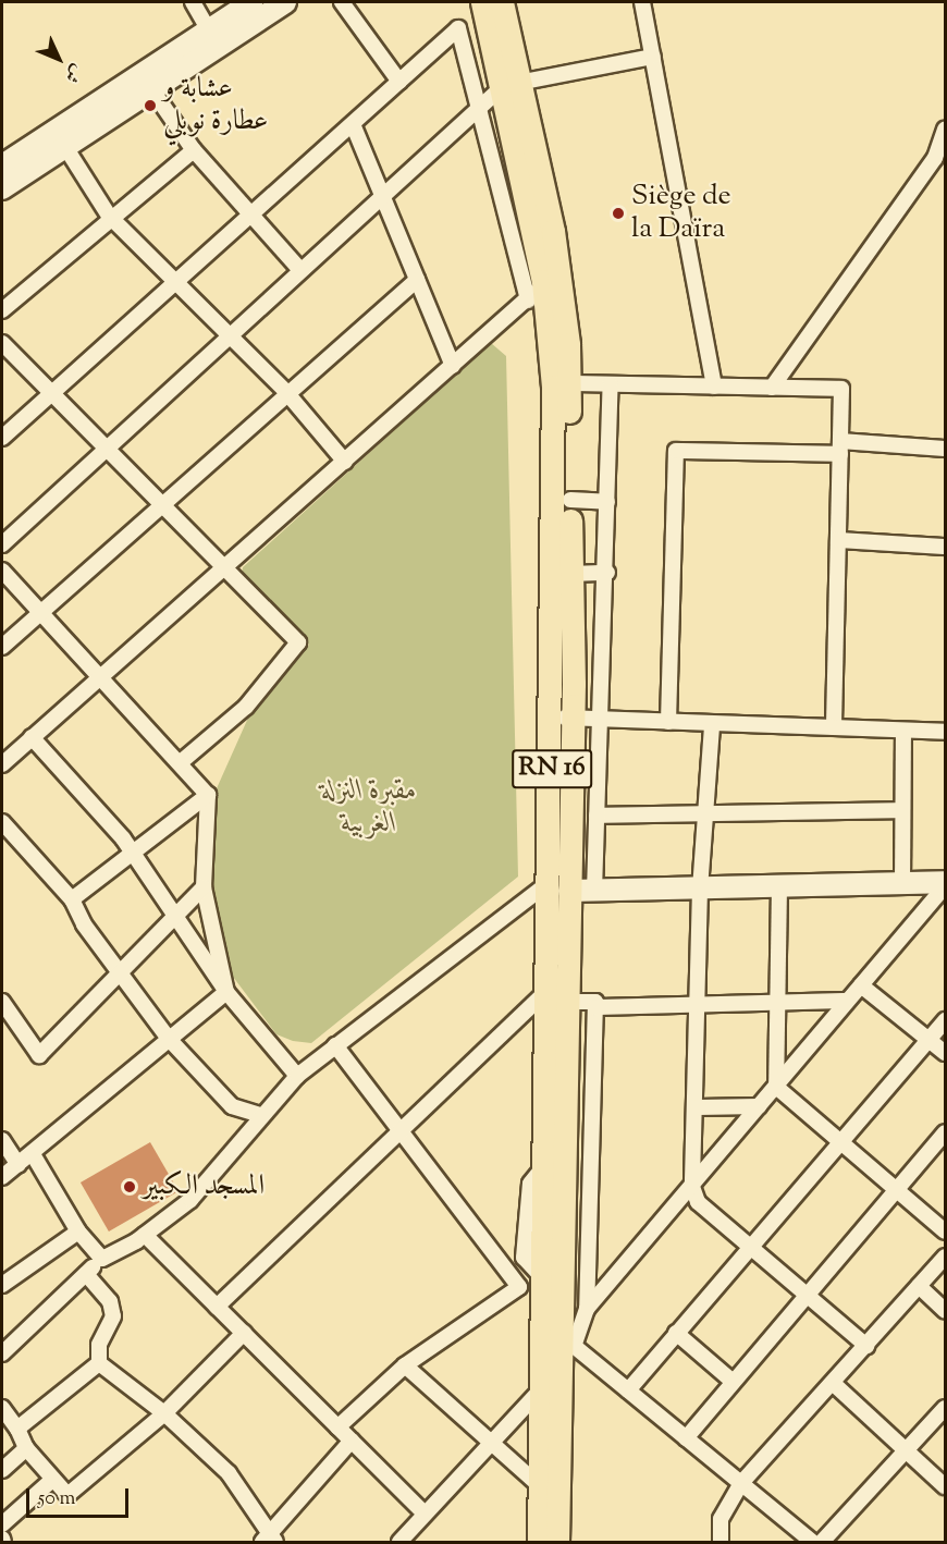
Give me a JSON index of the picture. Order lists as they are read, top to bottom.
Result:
{
  "streets": {
    "main road": ["RN 16"]
  },
  "parks": ["مقبرة النزلة الغربية"],
  "places": ["عشابة و عطارة نوبلي", "Siège de la Daïra", "المسجد الكبير"],
  "scale_bar": "50 m",
  "north": "bottom right"
}
